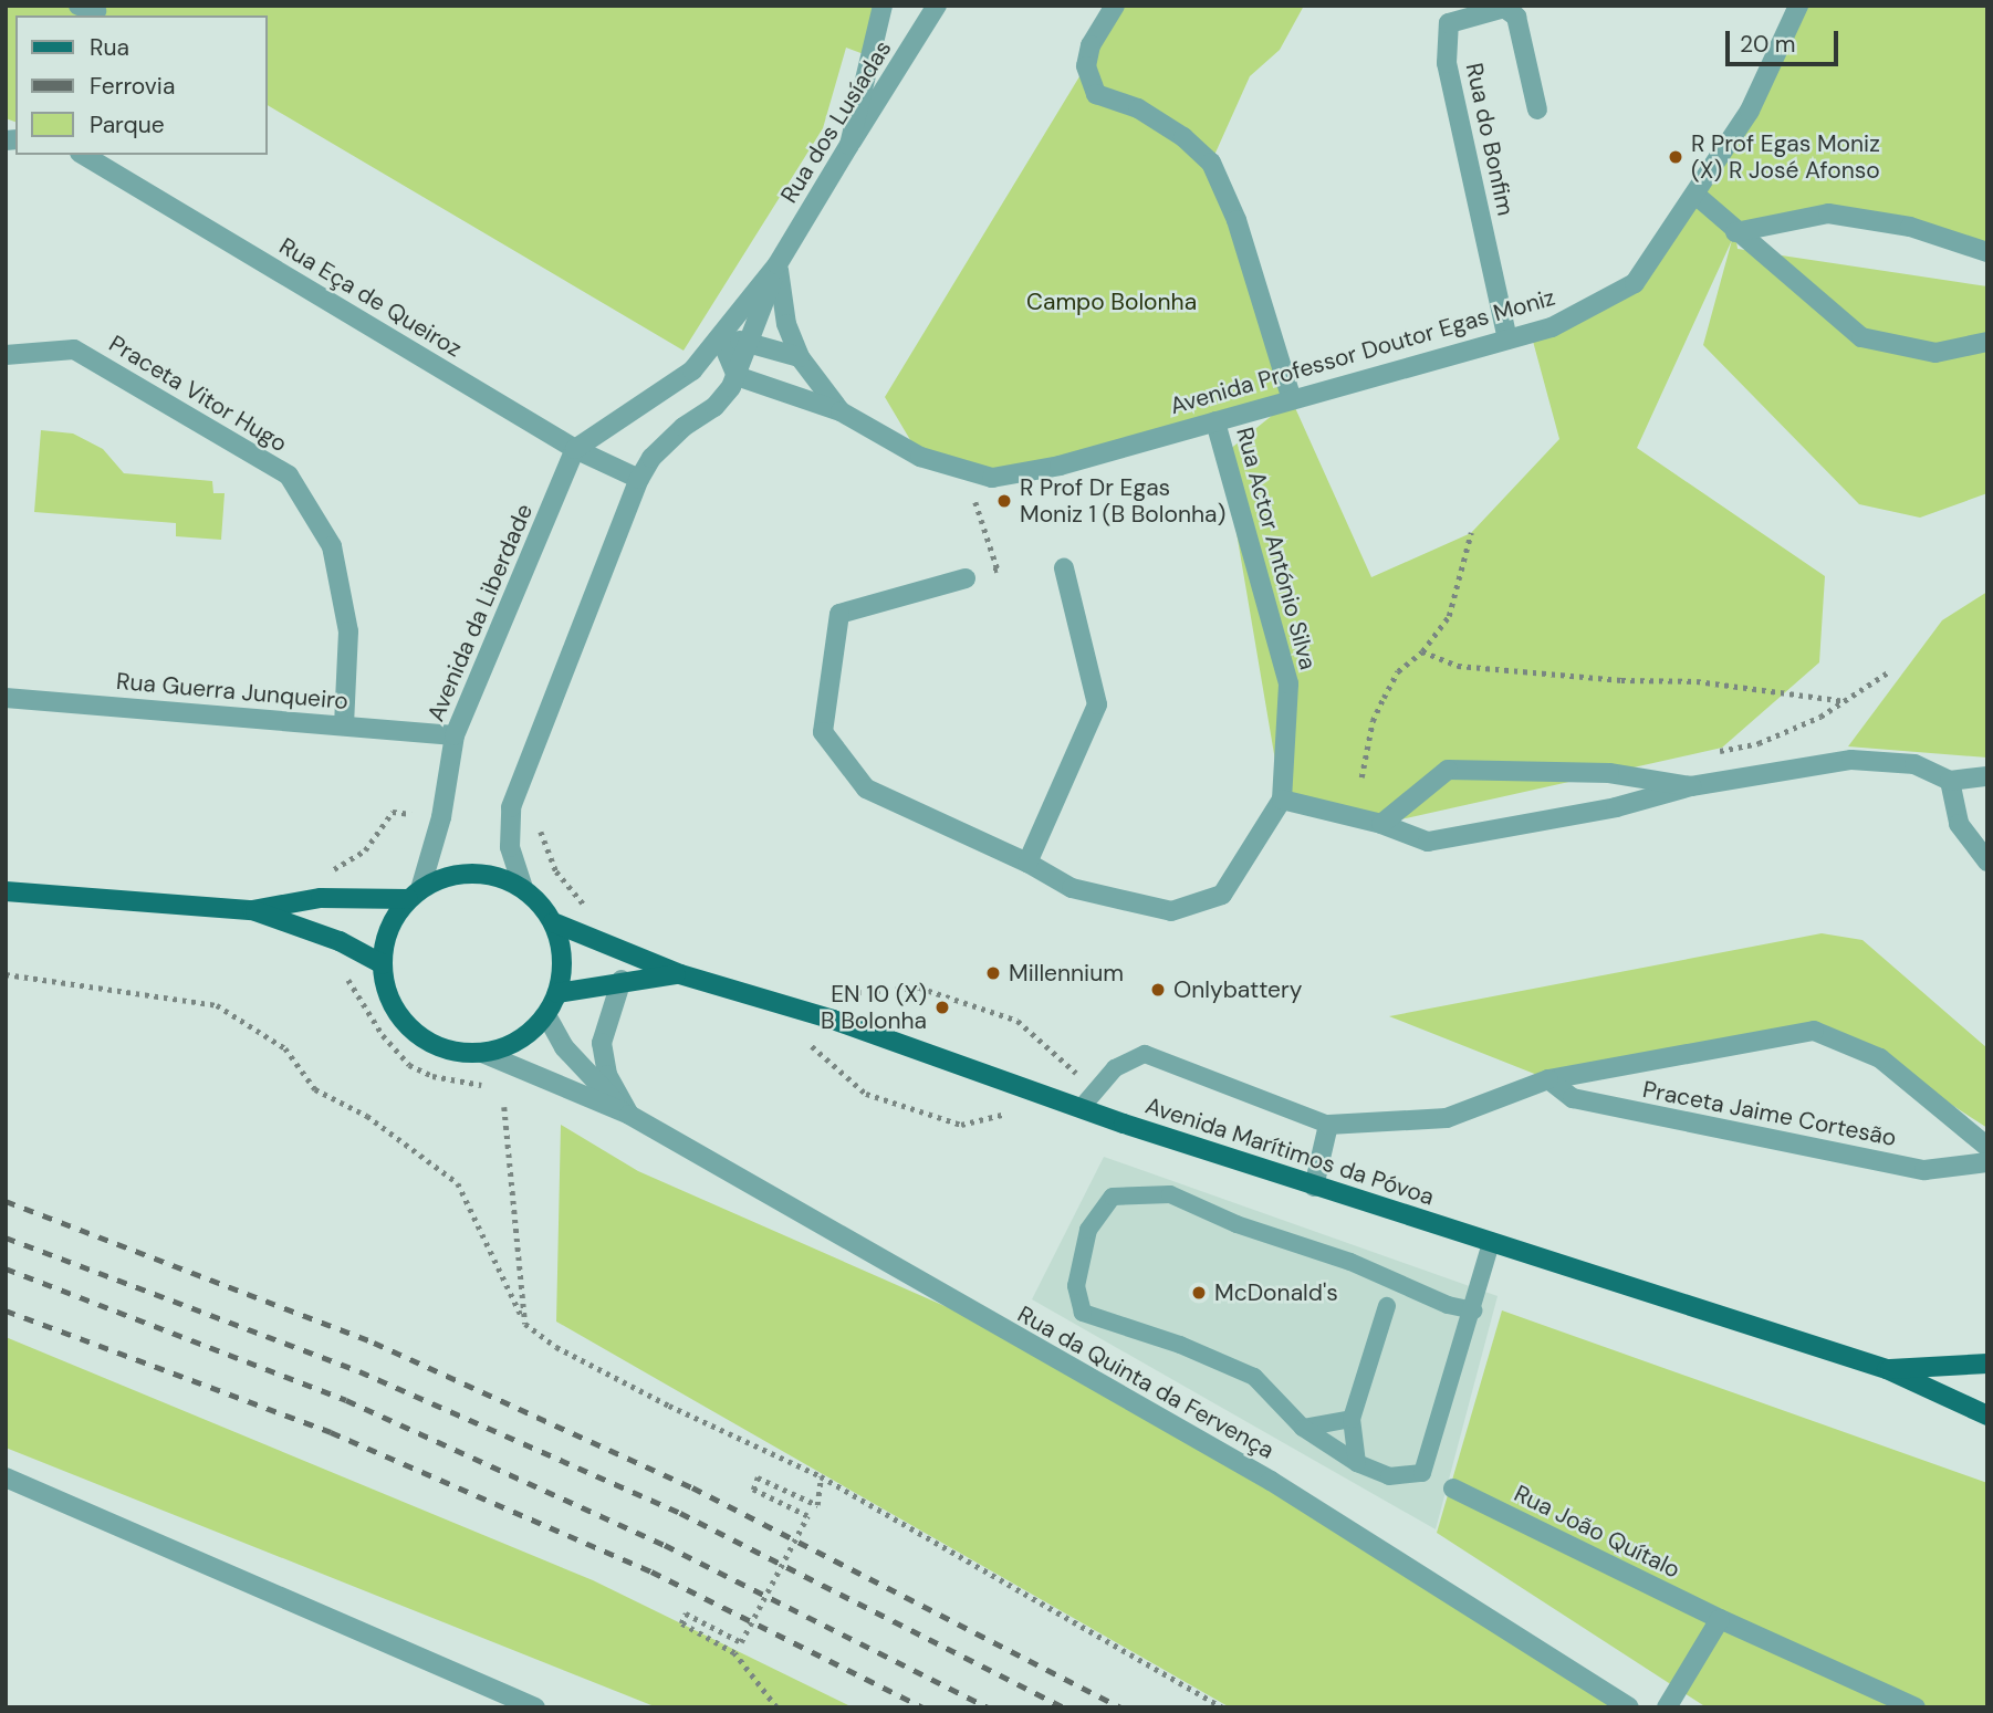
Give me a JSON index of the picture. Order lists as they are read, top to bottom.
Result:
{
  "streets": {
    "main road": ["Avenida Marítimos da Póvoa"],
    "street": [
      "Rua dos Lusíadas",
      "Rua do Bonfim",
      "Rua Eça de Queiroz",
      "Avenida Professor Doutor Egas Moniz",
      "Praceta Vitor Hugo",
      "Rua Actor António Silva",
      "Avenida da Liberdade",
      "Rua Guerra Junqueiro",
      "Praceta Jaime Cortesão",
      "Rua da Quinta da Fervença",
      "Rua João Quítalo"
    ]
  },
  "crossings": [
    ["Rua dos Lusíadas", "Rua Eça de Queiroz"],
    ["Rua dos Lusíadas", "Avenida Professor Doutor Egas Moniz"],
    ["Rua dos Lusíadas", "Avenida da Liberdade"],
    ["Rua do Bonfim", "Avenida Professor Doutor Egas Moniz"],
    ["Rua Eça de Queiroz", "Avenida da Liberdade"],
    ["Avenida Professor Doutor Egas Moniz", "Rua Actor António Silva"],
    ["Praceta Vitor Hugo", "Rua Guerra Junqueiro"],
    ["Avenida da Liberdade", "Rua Guerra Junqueiro"],
    ["Avenida da Liberdade", "Avenida Marítimos da Póvoa"],
    ["Avenida da Liberdade", "Rua da Quinta da Fervença"],
    ["Avenida Marítimos da Póvoa", "Rua da Quinta da Fervença"]
  ],
  "parks": ["Campo Bolonha"],
  "places": [
    "R Prof Egas Moniz (X) R José Afonso",
    "R Prof Dr Egas Moniz 1 (B Bolonha)",
    "Millennium",
    "Onlybattery",
    "EN 10 (X) B Bolonha",
    "McDonald's"
  ],
  "legend": ["Rua", "Ferrovia", "Parque"],
  "scale_bar": "20 m"
}
